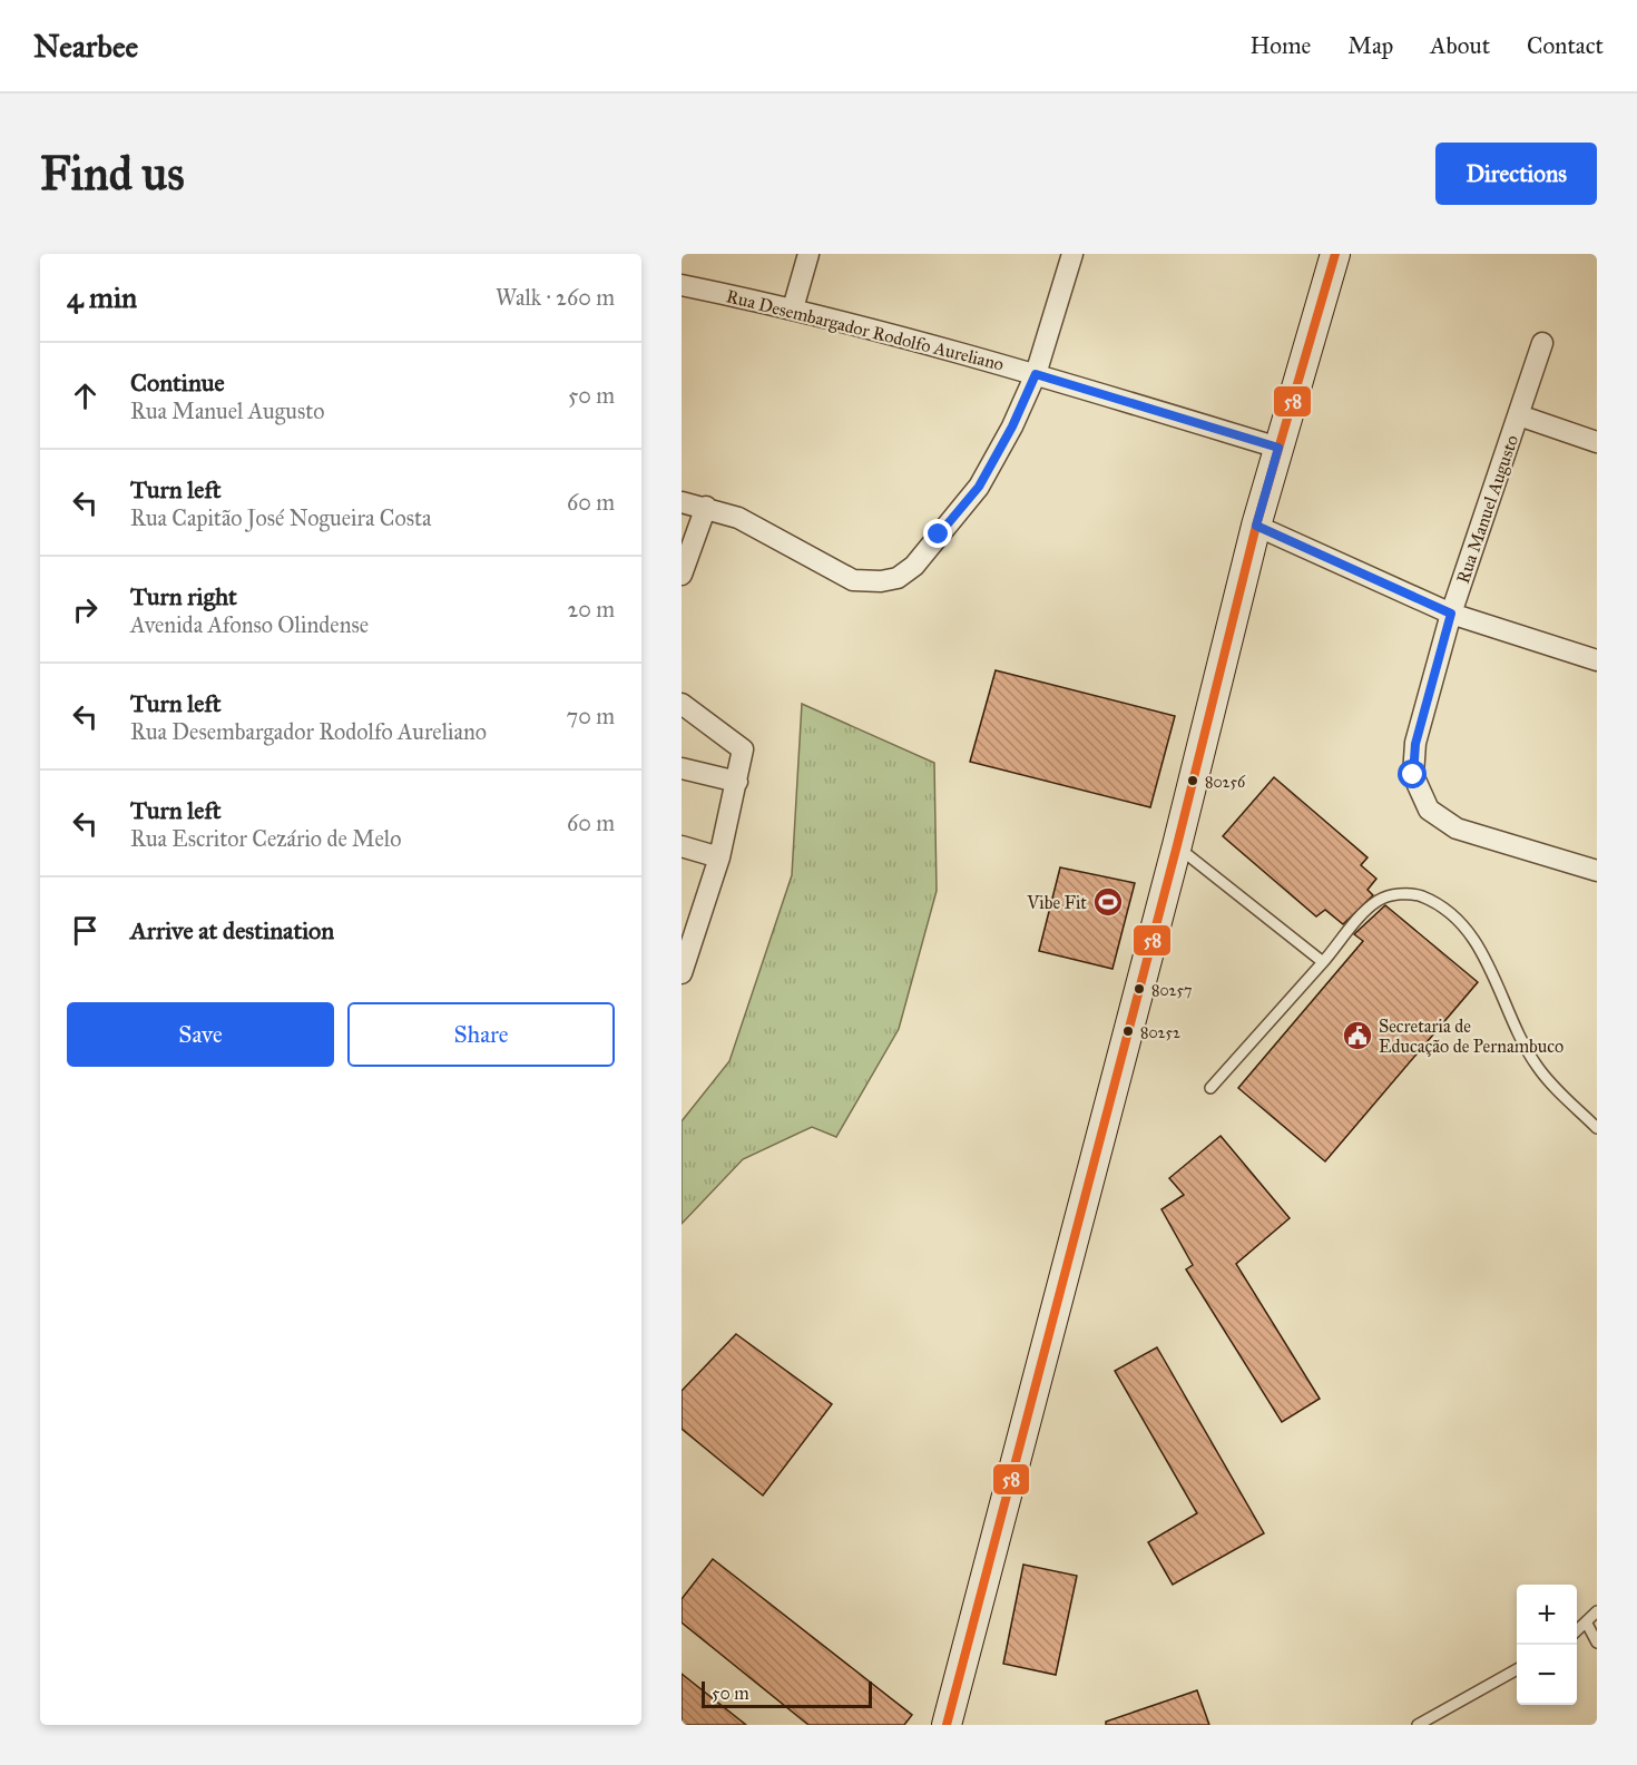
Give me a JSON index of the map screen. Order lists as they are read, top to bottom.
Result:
{
  "streets": {
    "street": ["Rua Desembargador Rodolfo Aureliano", "Rua Manuel Augusto"]
  },
  "places": {
    "other": ["80256", "80257", "80252"],
    "sports": ["Vibe Fit"],
    "public building": ["Secretaria de Educação de Pernambuco"]
  },
  "lines": ["transit line 58"],
  "scale_bar": "50 m",
  "page": {
    "header": "Nearbee",
    "nav": [
      "Home",
      "Map",
      "About",
      "Contact"
    ],
    "buttons": [
      "Directions",
      ["Save", "Share"]
    ],
    "title": "Find us",
    "heading": ["4 min", "Walk · 260 m"],
    "list": [
      ["Continue", "Rua Manuel Augusto", "50 m"],
      ["Turn left", "Rua Capitão José Nogueira Costa", "60 m"],
      ["Turn right", "Avenida Afonso Olindense", "20 m"],
      ["Turn left", "Rua Desembargador Rodolfo Aureliano", "70 m"],
      ["Turn left", "Rua Escritor Cezário de Melo", "60 m"],
      "Arrive at destination"
    ],
    "map_buttons": ["+", "−"],
    "scale": "50 m"
  }
}
